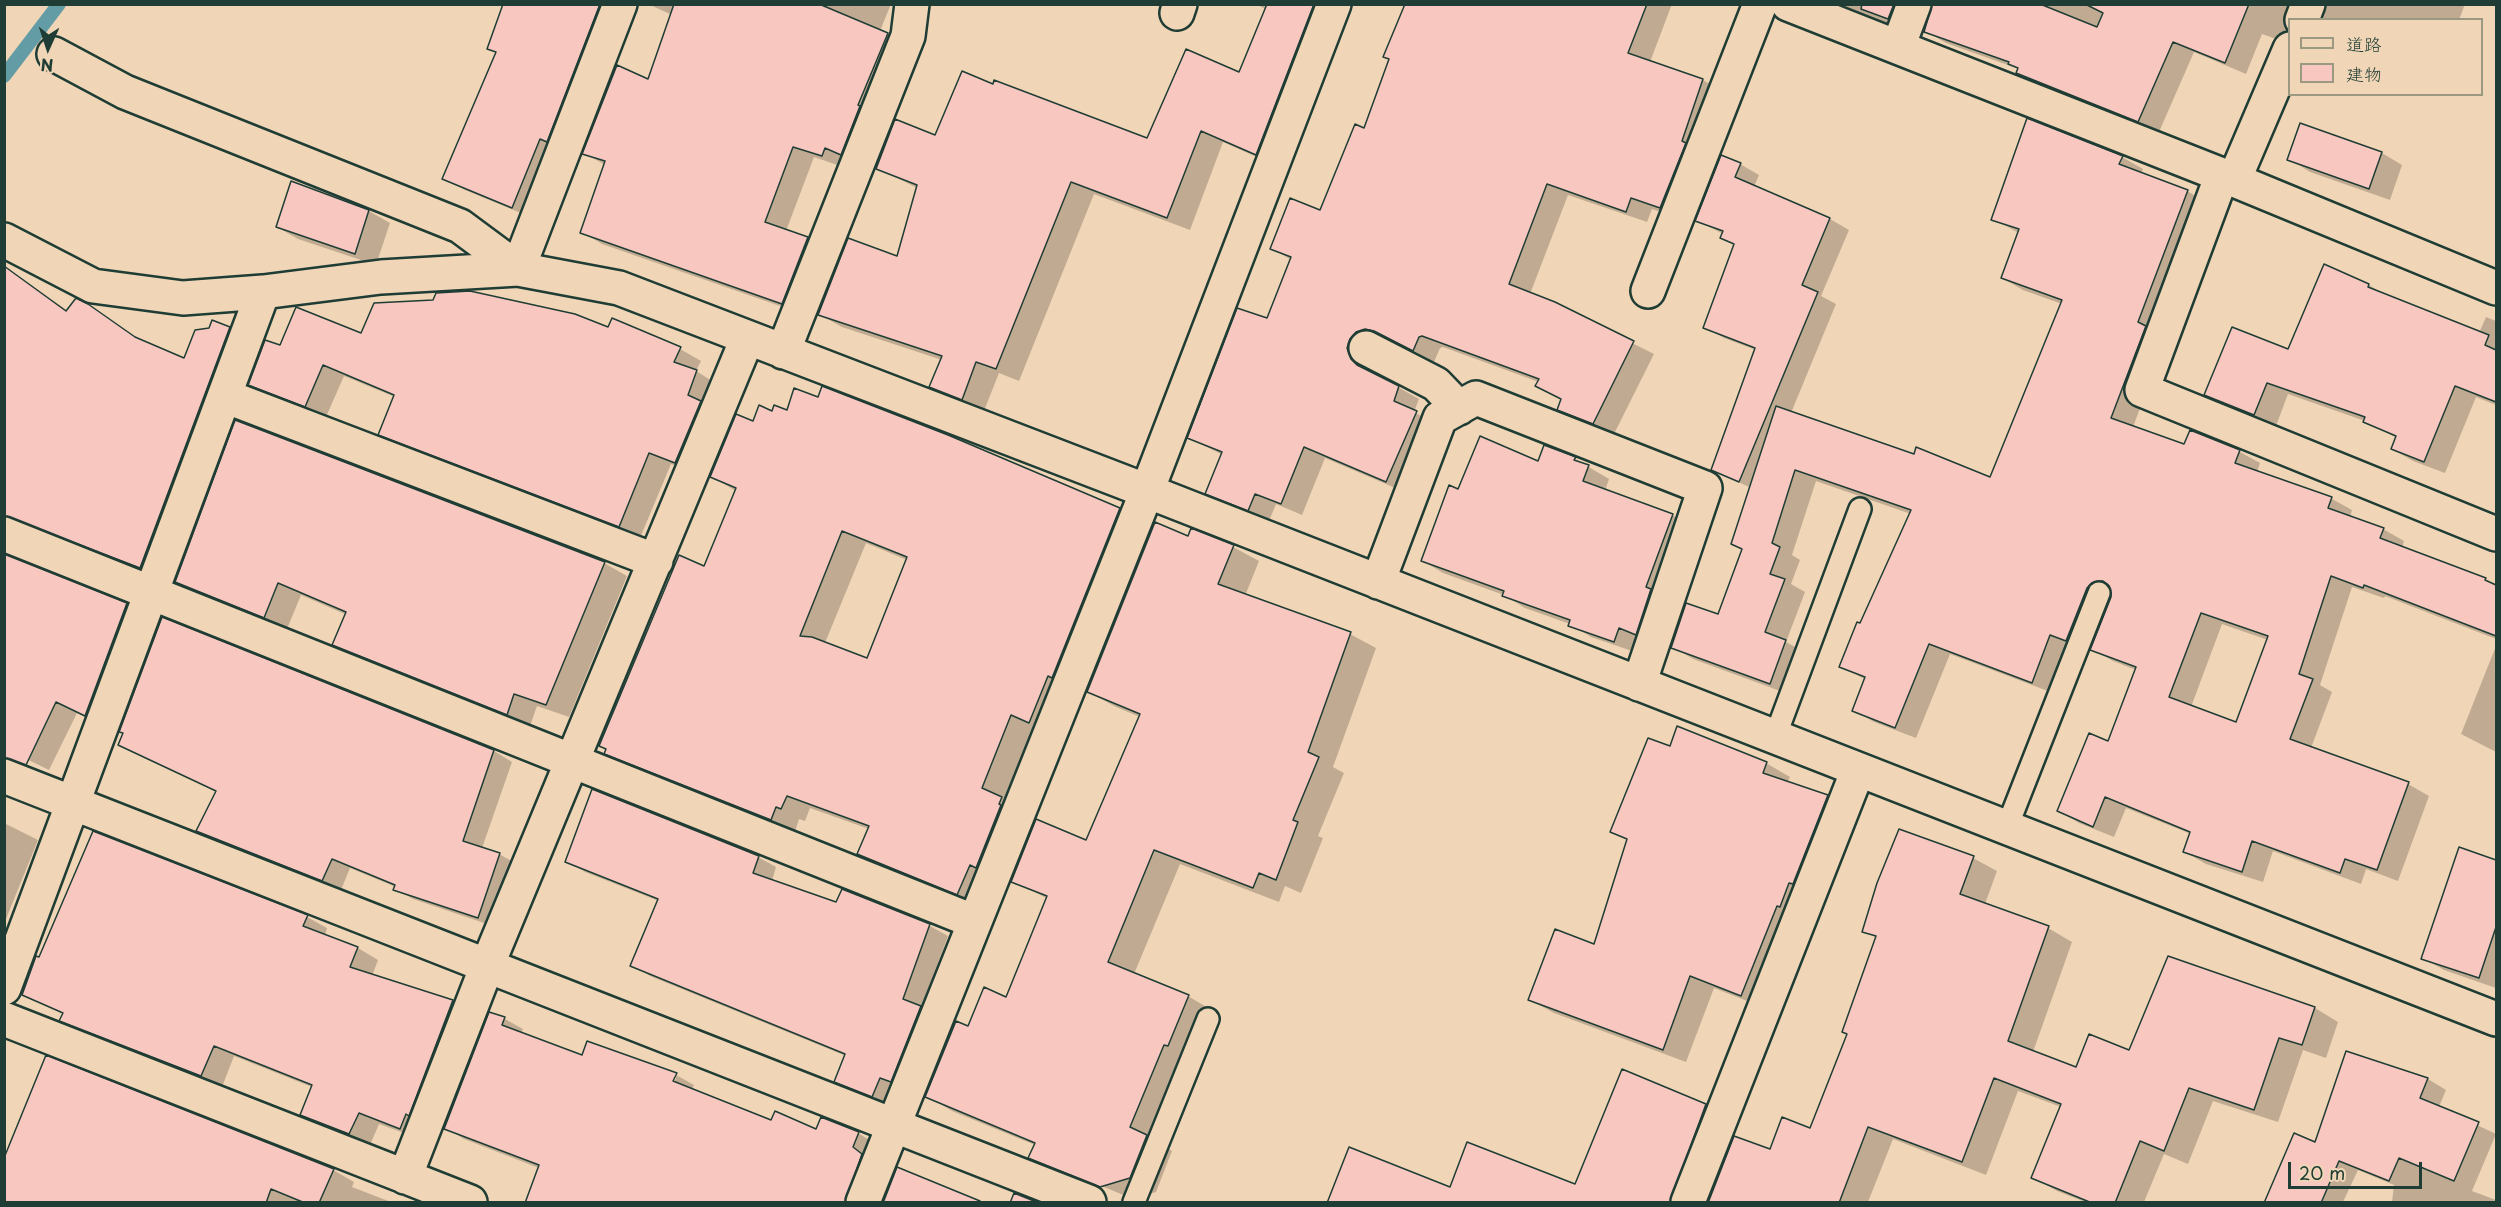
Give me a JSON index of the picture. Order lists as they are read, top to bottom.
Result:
{
  "legend": ["道路", "建物"],
  "scale_bar": "20 m",
  "north": "bottom"
}
